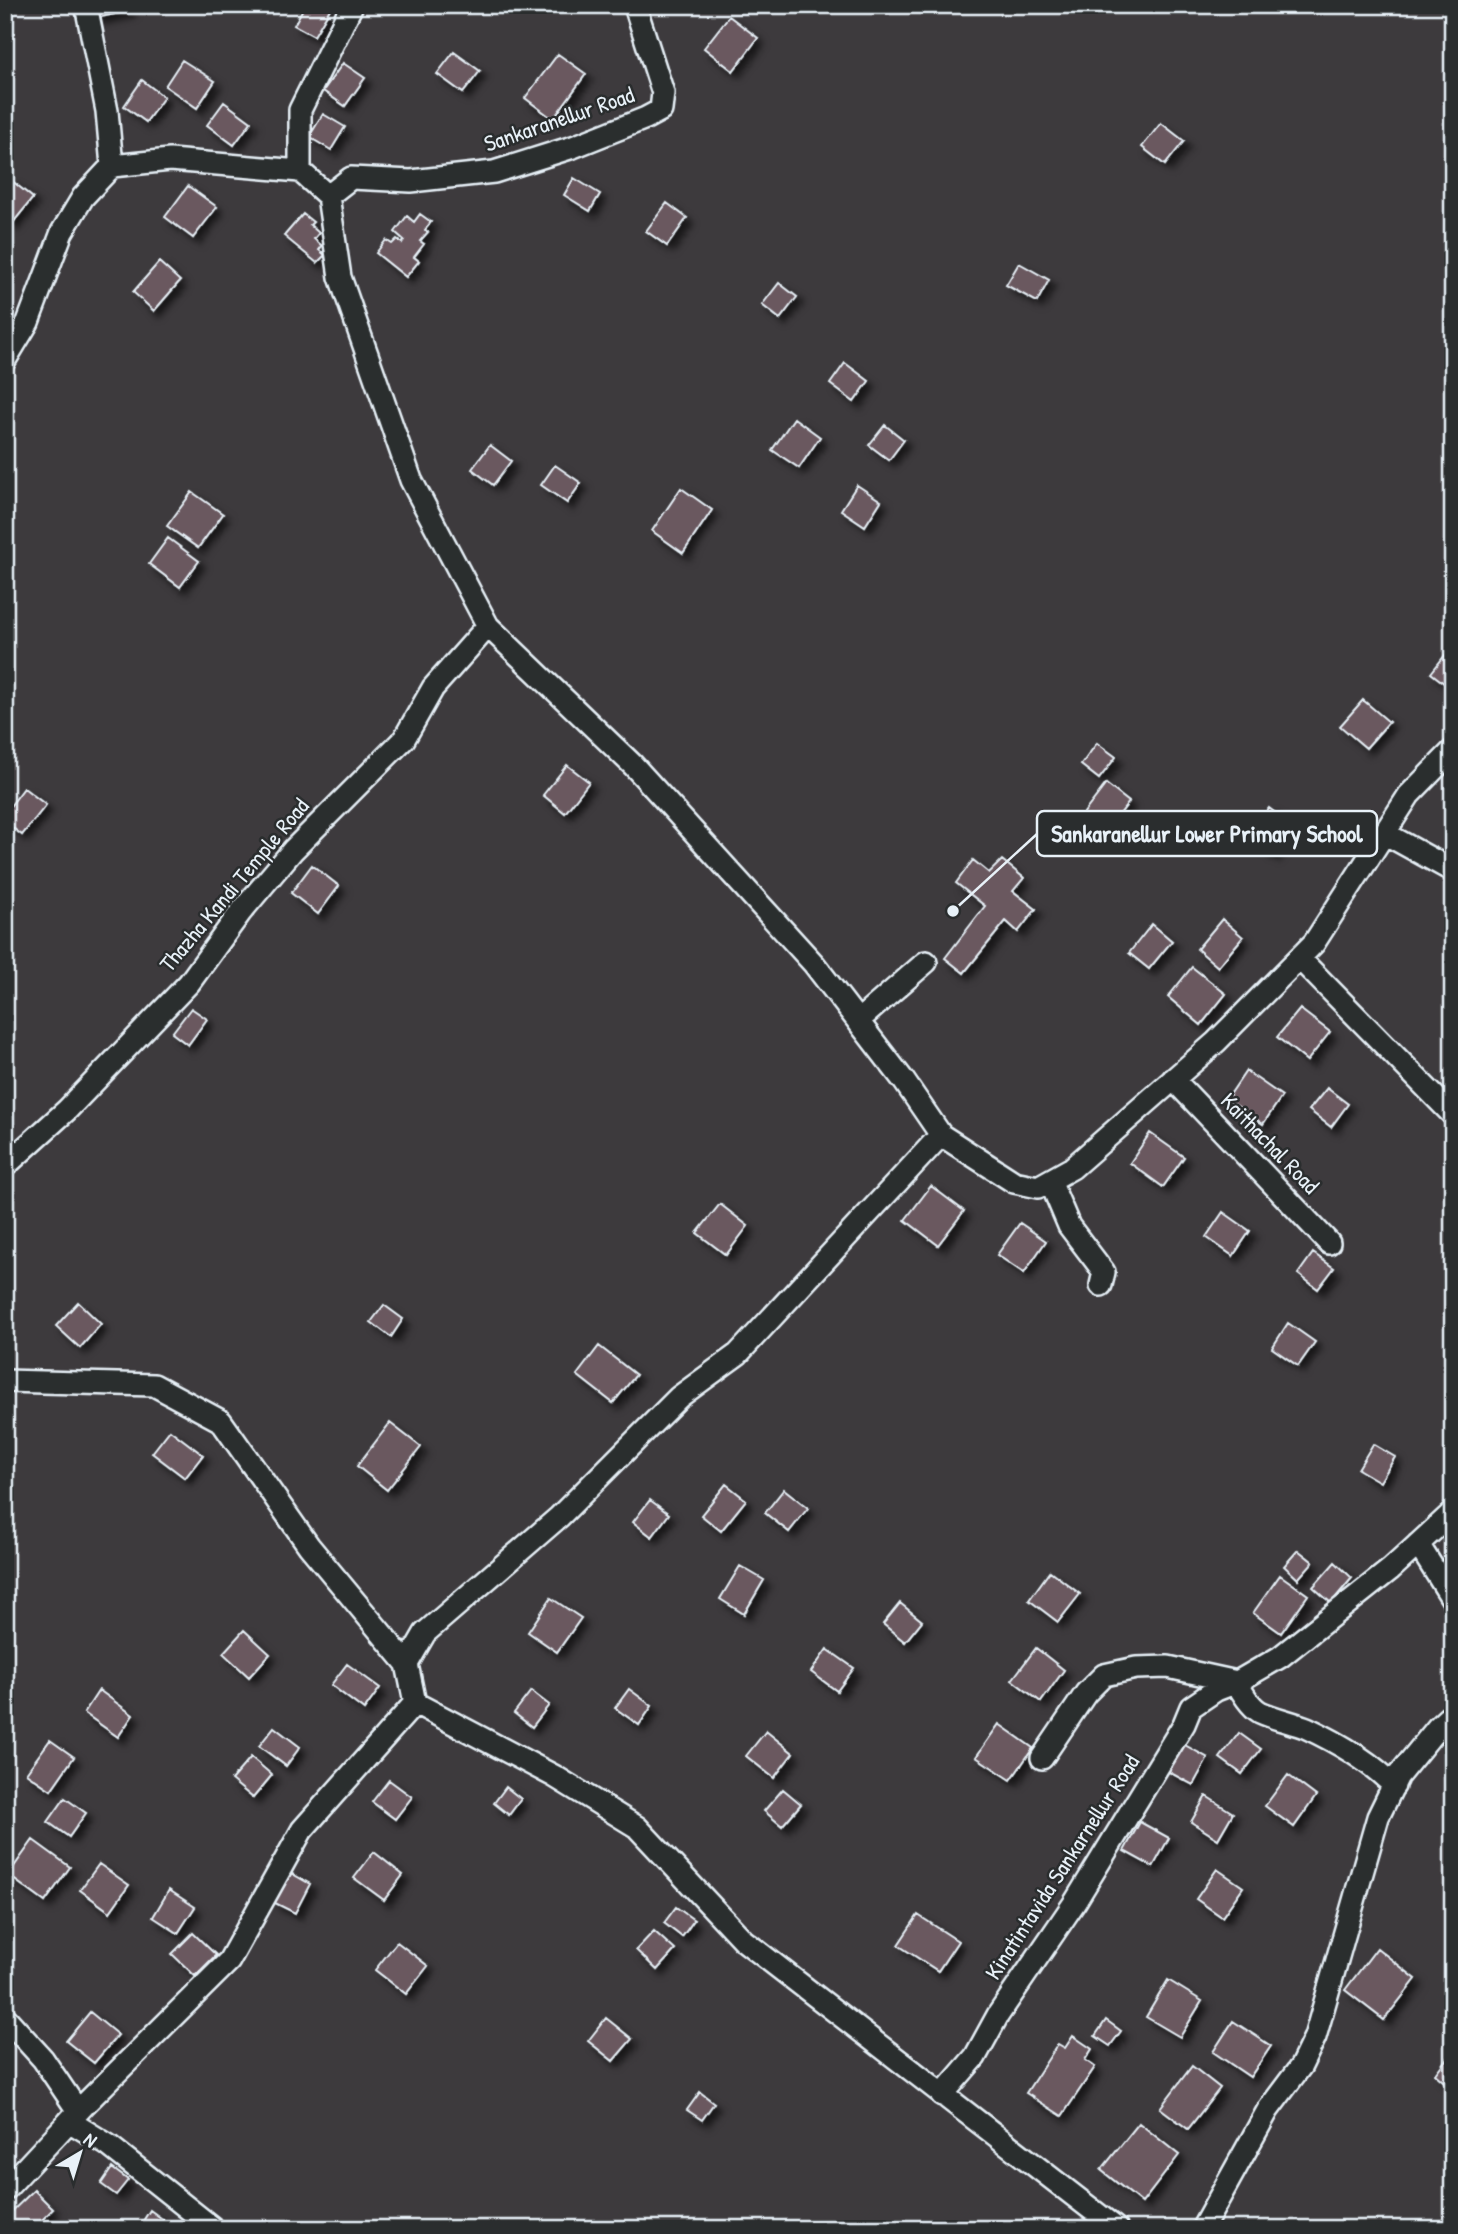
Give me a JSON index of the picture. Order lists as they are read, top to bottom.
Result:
{
  "streets": {
    "street": [
      "Sankaranellur Road",
      "Thazha Kandi Temple Road",
      "Kaithachal Road",
      "Kinatintavida Sankarnellur Road"
    ]
  },
  "places": ["Sankaranellur Lower Primary School"],
  "north": "top right"
}
